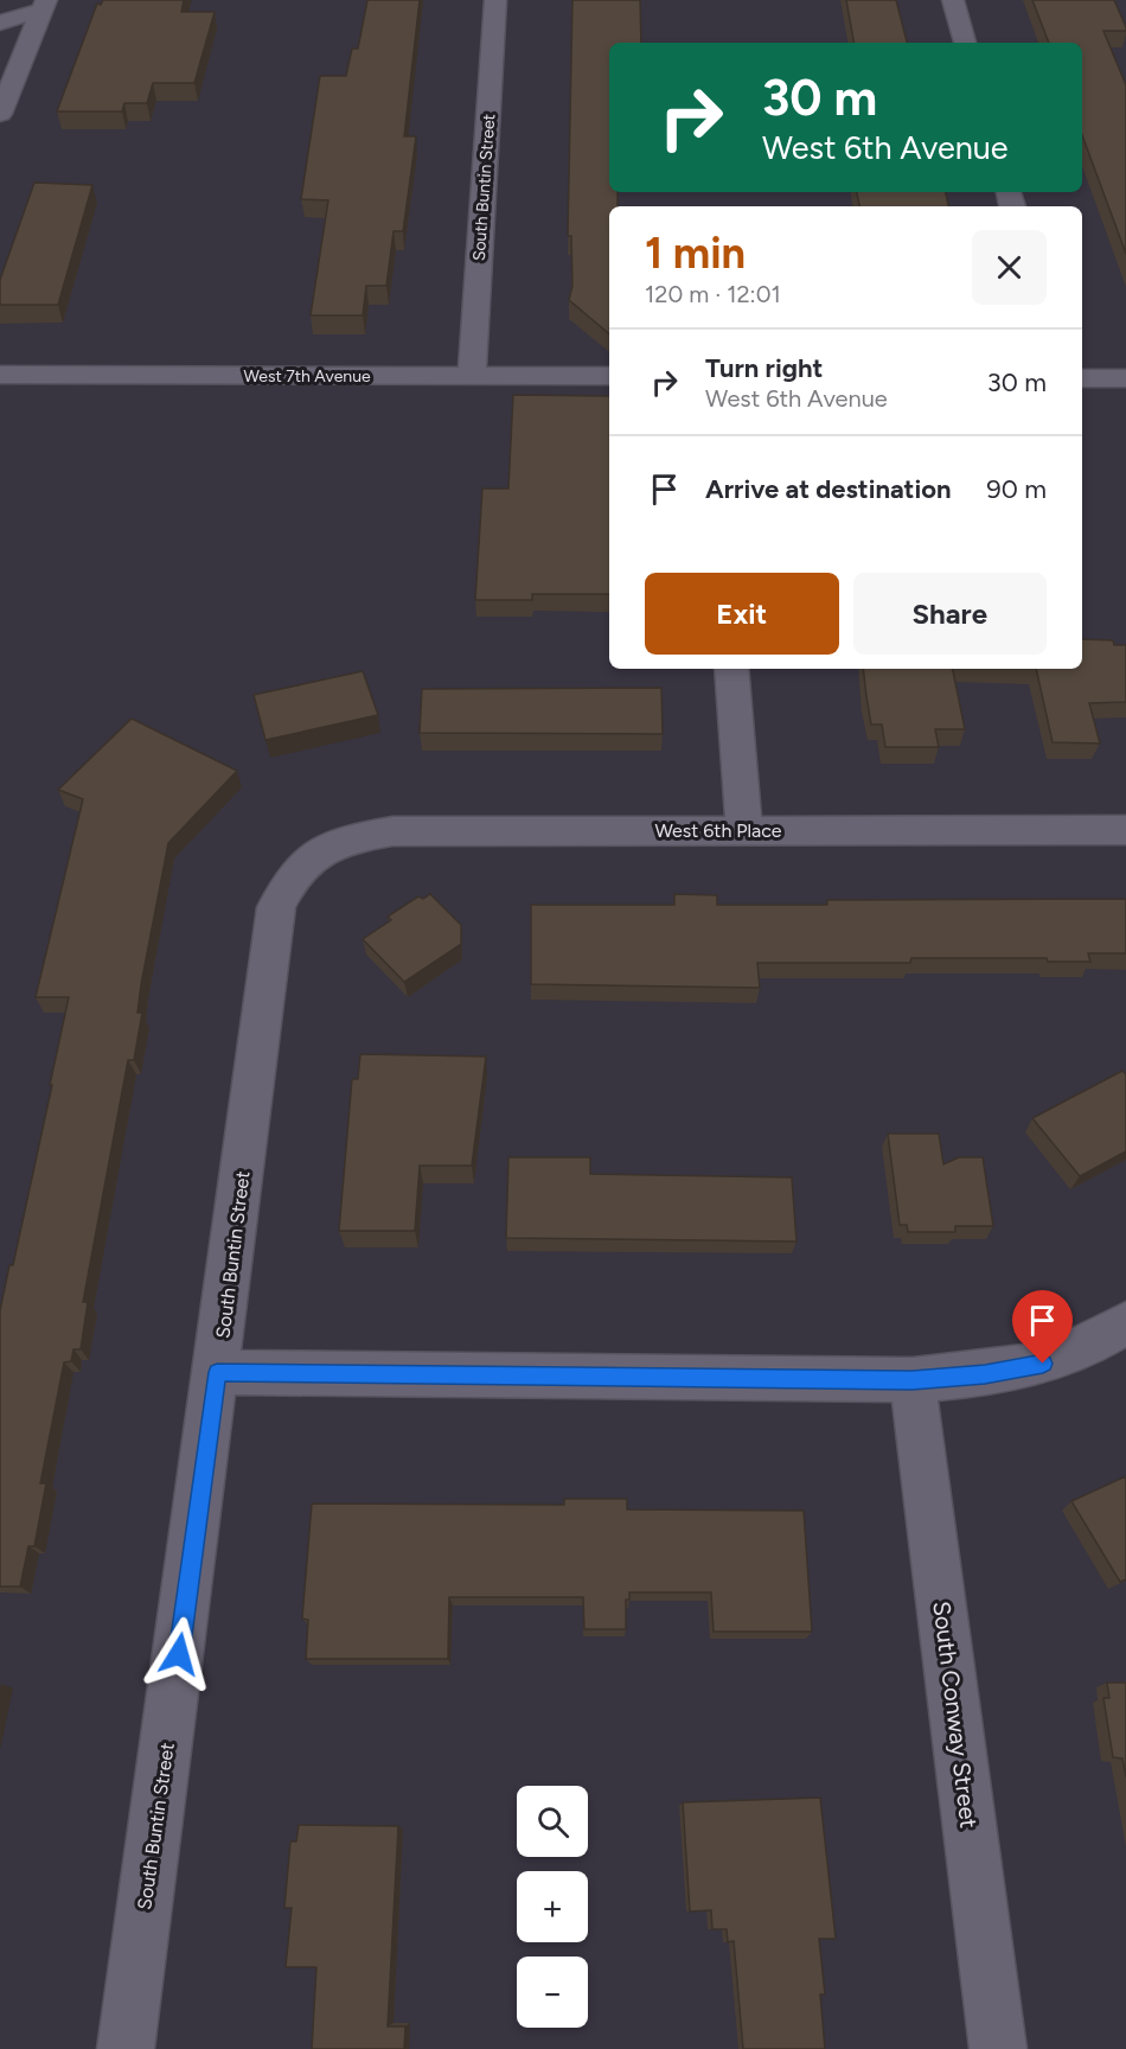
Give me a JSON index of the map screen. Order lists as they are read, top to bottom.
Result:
{
  "streets": {
    "street": [
      "South Buntin Street",
      "West 7th Avenue",
      "West 6th Place",
      "South Conway Street"
    ]
  },
  "crossings": [
    ["South Buntin Street", "West 7th Avenue"],
    ["South Buntin Street", "West 6th Place"]
  ],
  "page": {
    "turn": ["30 m", "West 6th Avenue"],
    "heading": ["1 min", "120 m · 12:01"],
    "list": [
      {
        "name": "Turn right",
        "note": "West 6th Avenue",
        "value": "30 m"
      },
      {
        "name": "Arrive at destination",
        "value": "90 m"
      }
    ],
    "buttons": ["Exit", "Share"],
    "map_buttons": ["+", "−"]
  }
}
